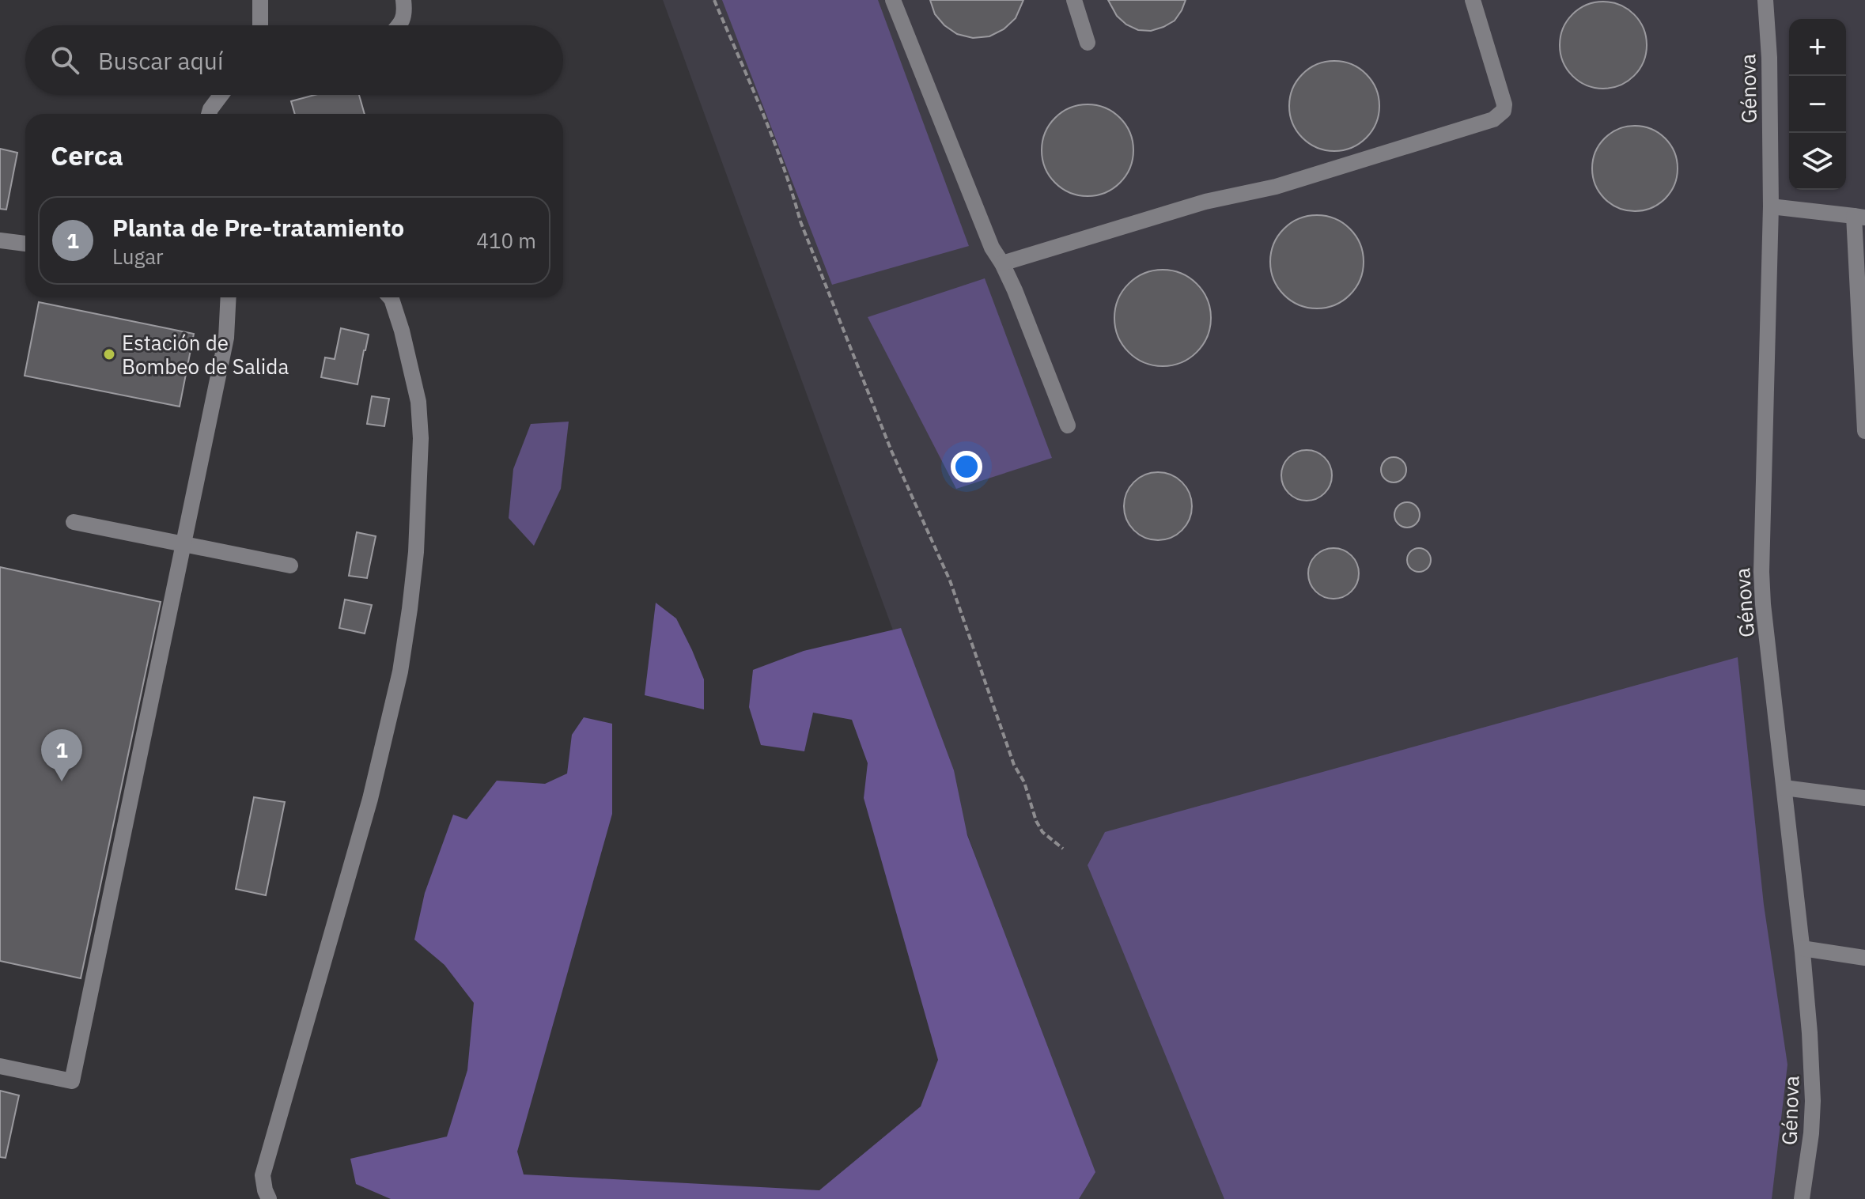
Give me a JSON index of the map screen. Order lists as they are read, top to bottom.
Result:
{
  "streets": {
    "street": ["Génova"]
  },
  "places": ["Estación de Bombeo de Salida"],
  "page": {
    "map_buttons": ["+", "−"],
    "search": "Buscar aquí",
    "heading": "Cerca",
    "list": [
      {
        "mark": "1",
        "name": "Planta de Pre-tratamiento",
        "note": "Lugar",
        "value": "410 m"
      }
    ],
    "pins": "1"
  }
}
